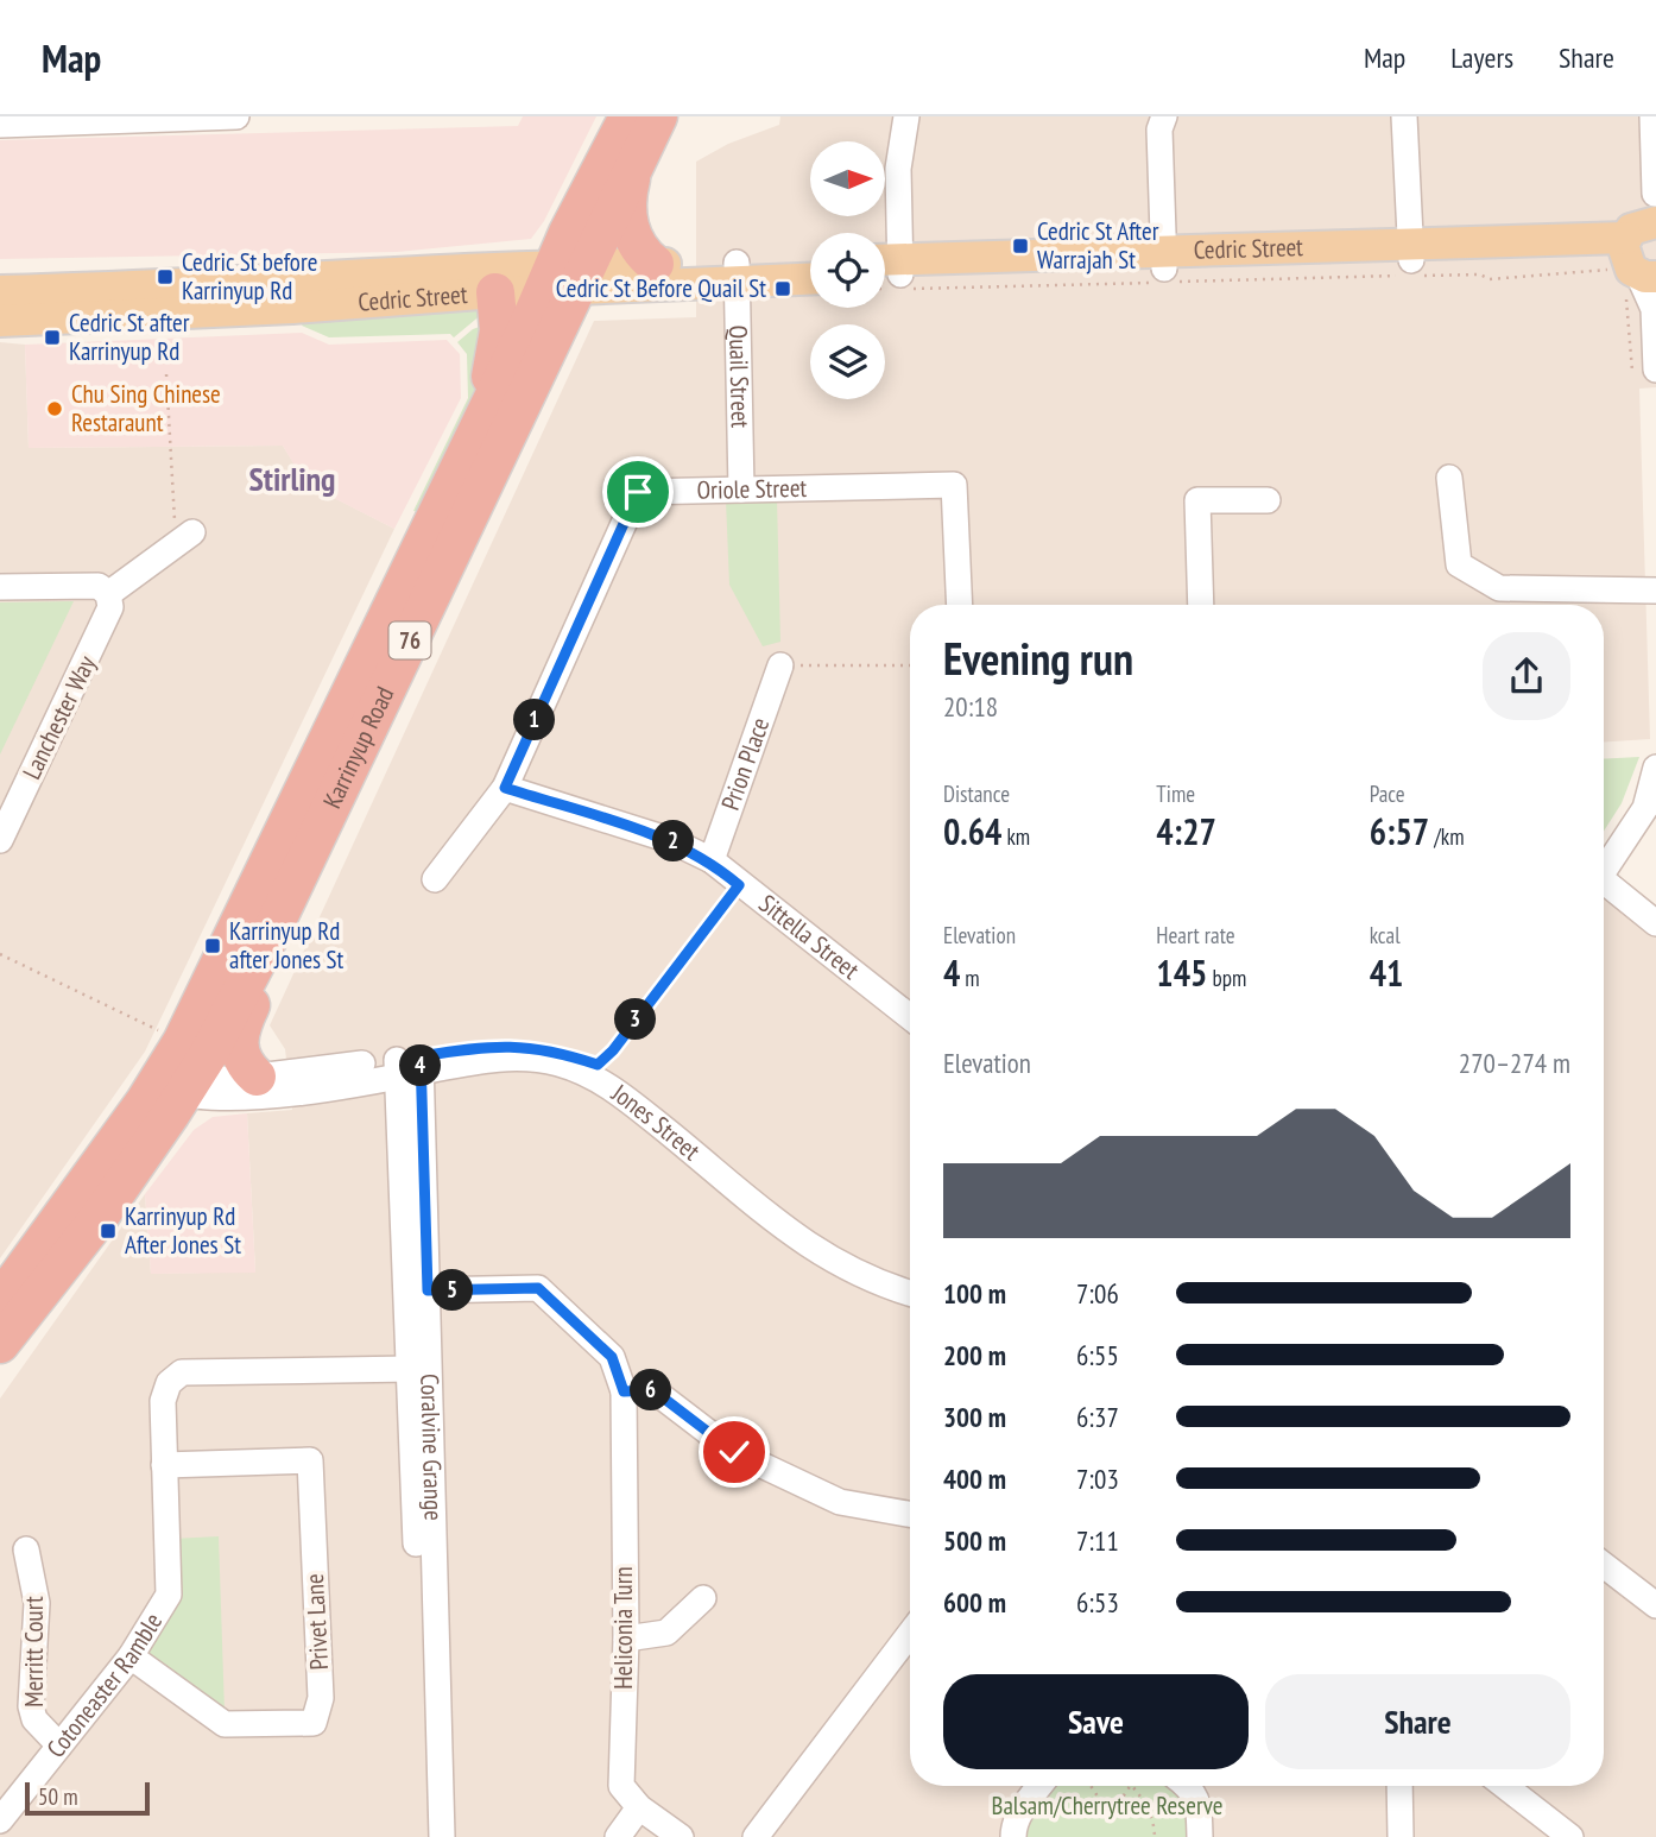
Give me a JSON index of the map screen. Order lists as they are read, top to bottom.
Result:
{
  "streets": {
    "highway": ["76", "Karrinyup Road"],
    "main road": ["Cedric Street"],
    "street": [
      "Quail Street",
      "Oriole Street",
      "Lanchester Way",
      "Prion Place",
      "Sittella Street",
      "Jones Street",
      "Coralvine Grange",
      "Privet Lane",
      "Heliconia Turn",
      "Merritt Court",
      "Cotoneaster Ramble"
    ]
  },
  "crossings": [
    ["Cedric Street", "Quail Street"],
    ["Cedric Street", "Karrinyup Road"],
    ["Quail Street", "Oriole Street"],
    ["Oriole Street", "Sittella Street"],
    ["Karrinyup Road", "Jones Street"],
    ["Prion Place", "Sittella Street"],
    ["Jones Street", "Coralvine Grange"],
    ["Coralvine Grange", "Cotoneaster Ramble"],
    ["Privet Lane", "Cotoneaster Ramble"],
    ["Merritt Court", "Cotoneaster Ramble"]
  ],
  "districts": ["Stirling"],
  "parks": ["Balsam/Cherrytree Reserve"],
  "places": {
    "transit": [
      "Cedric St After Warrajah St",
      "Cedric St before Karrinyup Rd",
      "Cedric St Before Quail St",
      "Cedric St after Karrinyup Rd",
      "Karrinyup Rd after Jones St",
      "Karrinyup Rd After Jones St"
    ],
    "other": ["Chu Sing Chinese Restaraunt"]
  },
  "scale_bar": "50 m",
  "north": "right",
  "page": {
    "header": "Map",
    "nav": ["Map", "Layers", "Share"],
    "heading": ["Evening run", "20:18"],
    "pins": [
      "1",
      "2",
      "3",
      "4",
      "5",
      "6"
    ],
    "stats": [
      ["Distance", "0.64 km"],
      ["Time", "4:27"],
      ["Pace", "6:57 /km"],
      ["Elevation", "4 m"],
      ["Heart rate", "145 bpm"],
      ["kcal", "41"]
    ],
    "chart": ["Elevation", "270–274 m"],
    "list": [
      {
        "name": "100 m",
        "note": "7:06"
      },
      {
        "name": "200 m",
        "note": "6:55"
      },
      {
        "name": "300 m",
        "note": "6:37"
      },
      {
        "name": "400 m",
        "note": "7:03"
      },
      {
        "name": "500 m",
        "note": "7:11"
      },
      {
        "name": "600 m",
        "note": "6:53"
      }
    ],
    "buttons": ["Save", "Share"],
    "scale": "50 m"
  }
}
